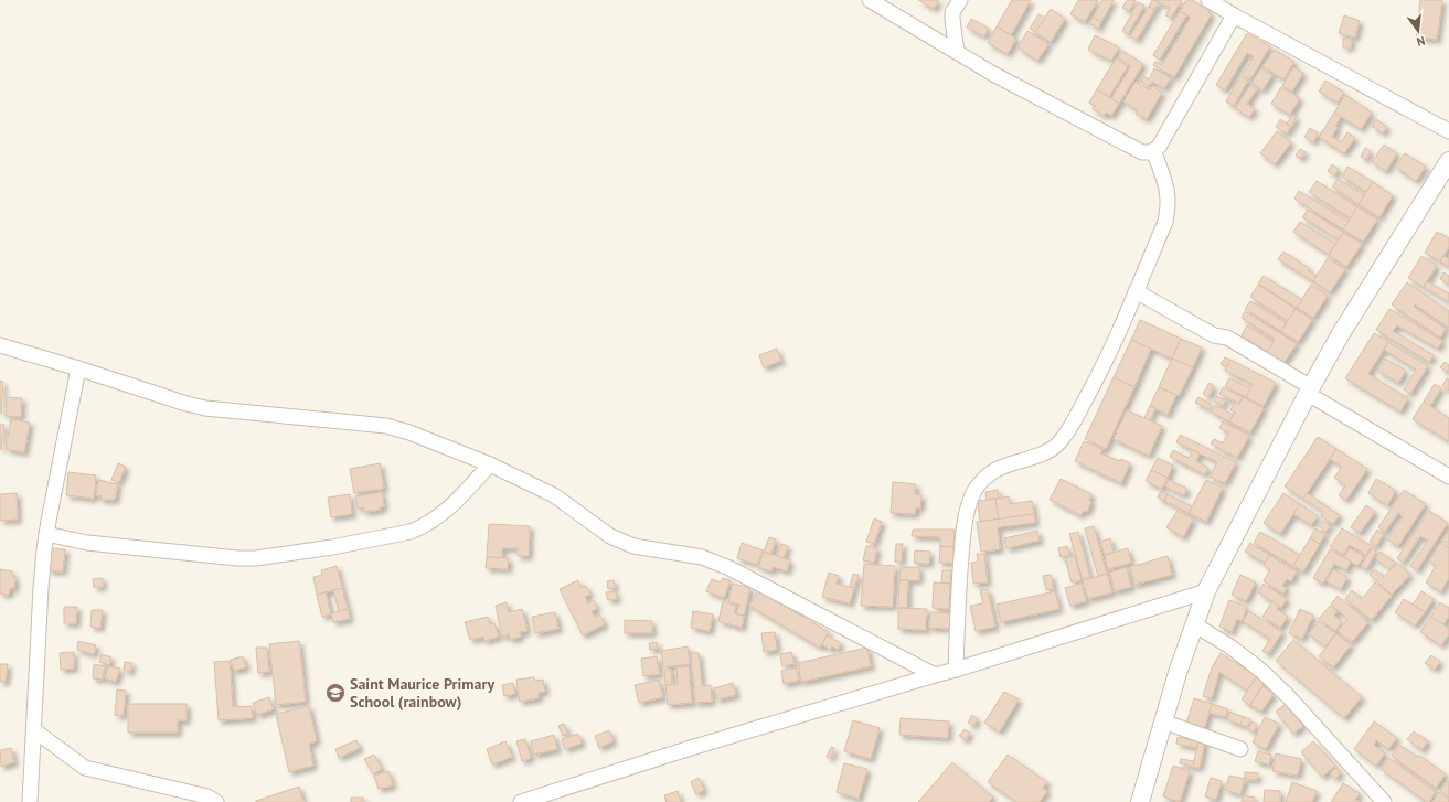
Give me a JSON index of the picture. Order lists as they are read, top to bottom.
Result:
{
  "places": {
    "school or university": ["Saint Maurice Primary School (rainbow)"]
  },
  "north": "bottom"
}
